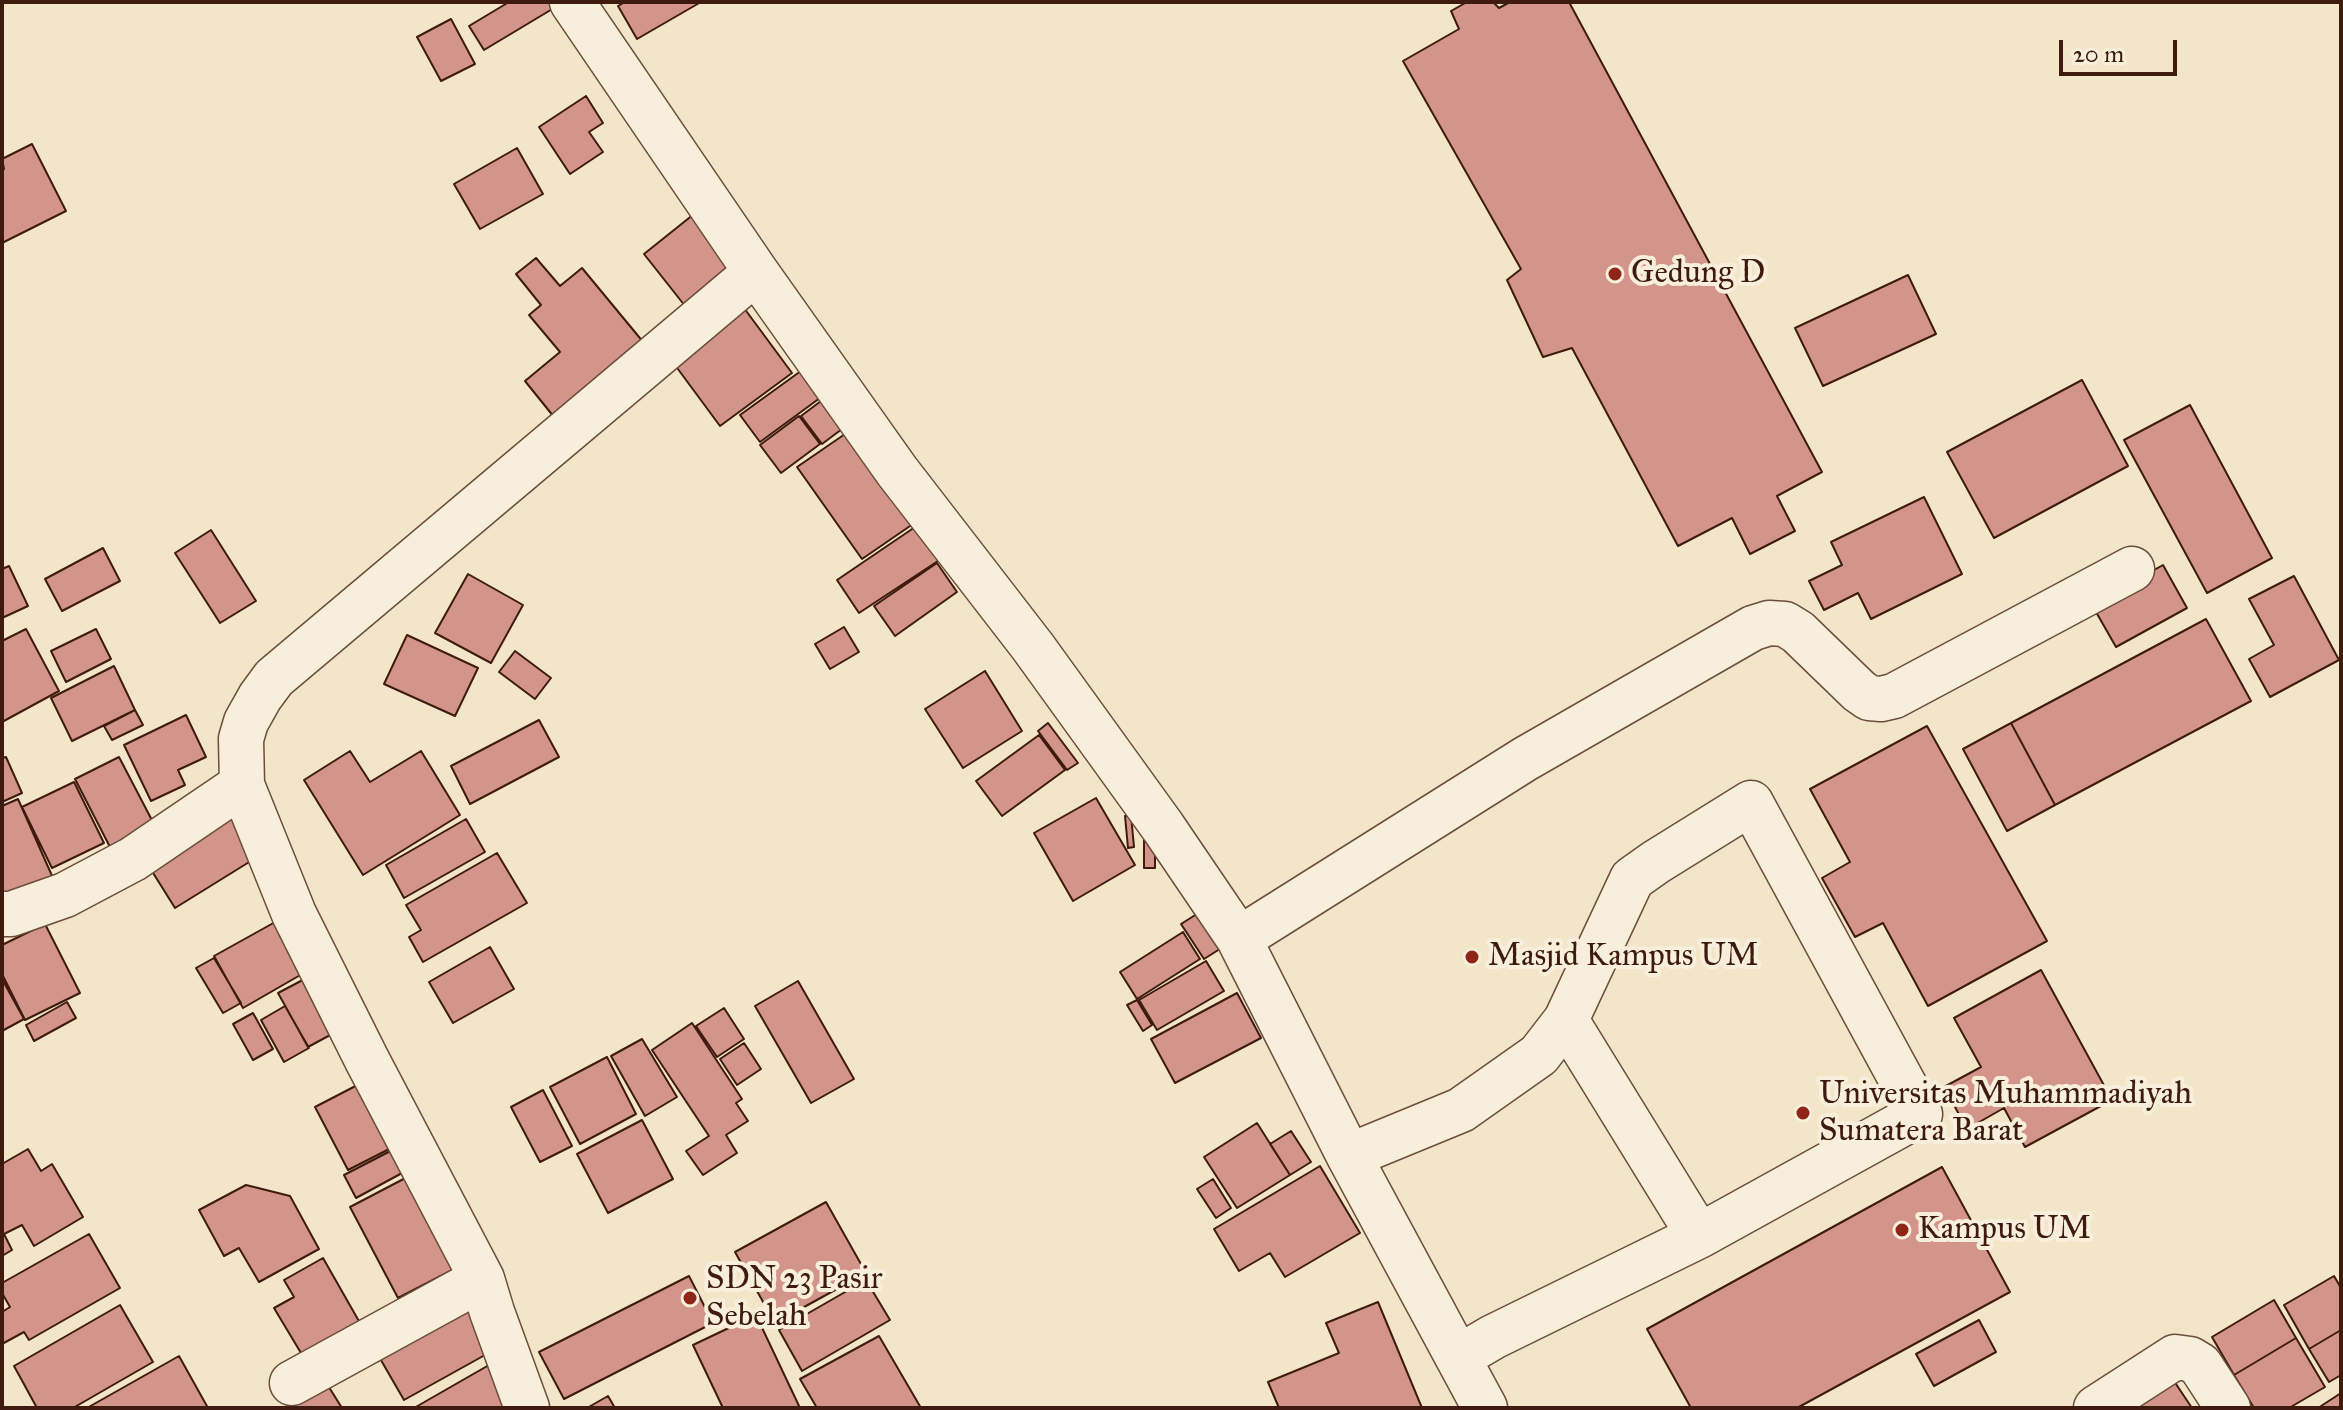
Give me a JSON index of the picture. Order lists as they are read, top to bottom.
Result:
{
  "places": [
    "Gedung D",
    "Masjid Kampus UM",
    "Universitas Muhammadiyah Sumatera Barat",
    "Kampus UM",
    "SDN 23 Pasir Sebelah"
  ],
  "scale_bar": "20 m"
}
